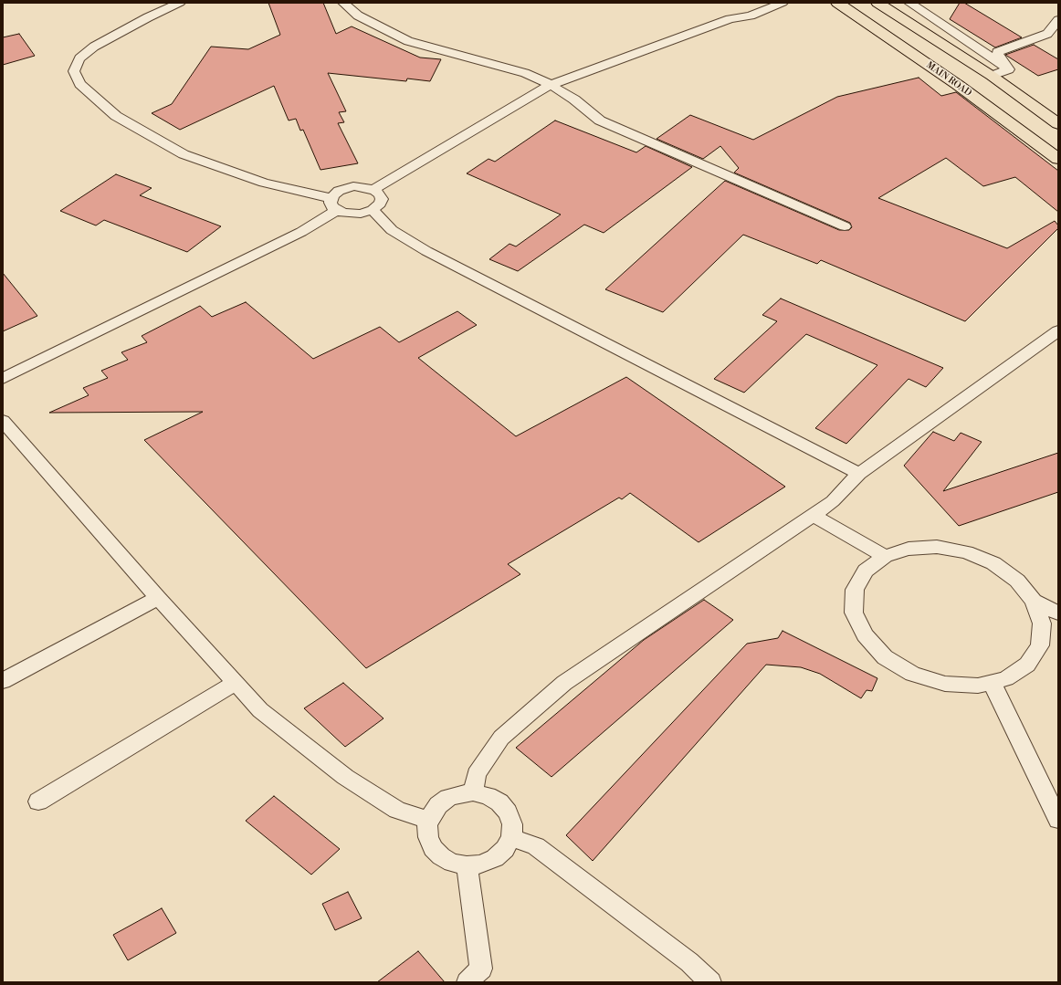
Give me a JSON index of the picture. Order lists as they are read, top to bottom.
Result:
{
  "streets": {
    "main road": ["MAIN ROAD"]
  }
}
